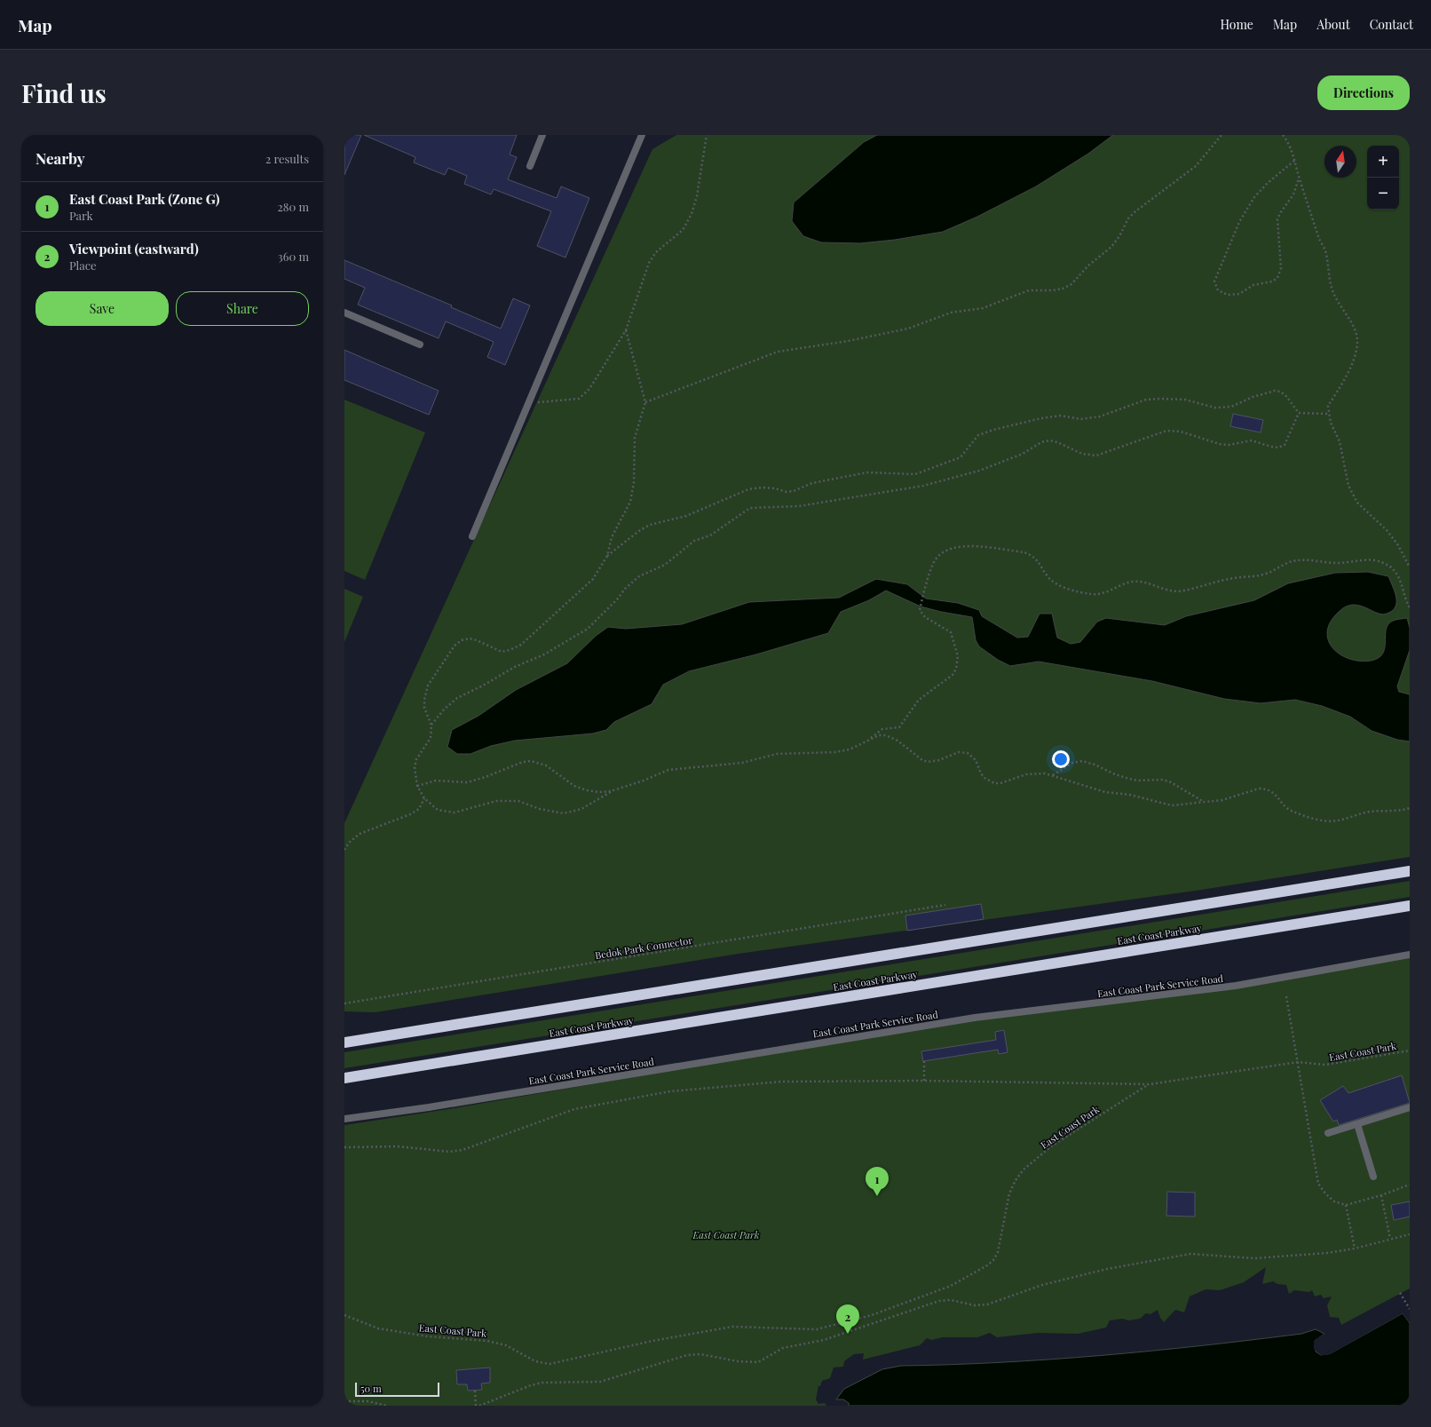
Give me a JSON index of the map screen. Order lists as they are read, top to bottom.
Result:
{
  "streets": {
    "highway": ["East Coast Parkway"],
    "street": ["East Coast Park Service Road"],
    "path": ["Bedok Park Connector", "East Coast Park"]
  },
  "parks": ["East Coast Park"],
  "scale_bar": "50 m",
  "north": "top",
  "page": {
    "header": "Map",
    "nav": [
      "Home",
      "Map",
      "About",
      "Contact"
    ],
    "buttons": [
      "Directions",
      ["Save", "Share"]
    ],
    "title": "Find us",
    "heading": ["Nearby", "2 results"],
    "map_buttons": ["+", "−"],
    "list": [
      {
        "mark": "1",
        "name": "East Coast Park (Zone G)",
        "note": "Park",
        "value": "280 m"
      },
      {
        "mark": "2",
        "name": "Viewpoint (eastward)",
        "note": "Place",
        "value": "360 m"
      }
    ],
    "pins": ["1", "2"],
    "scale": "50 m"
  }
}
